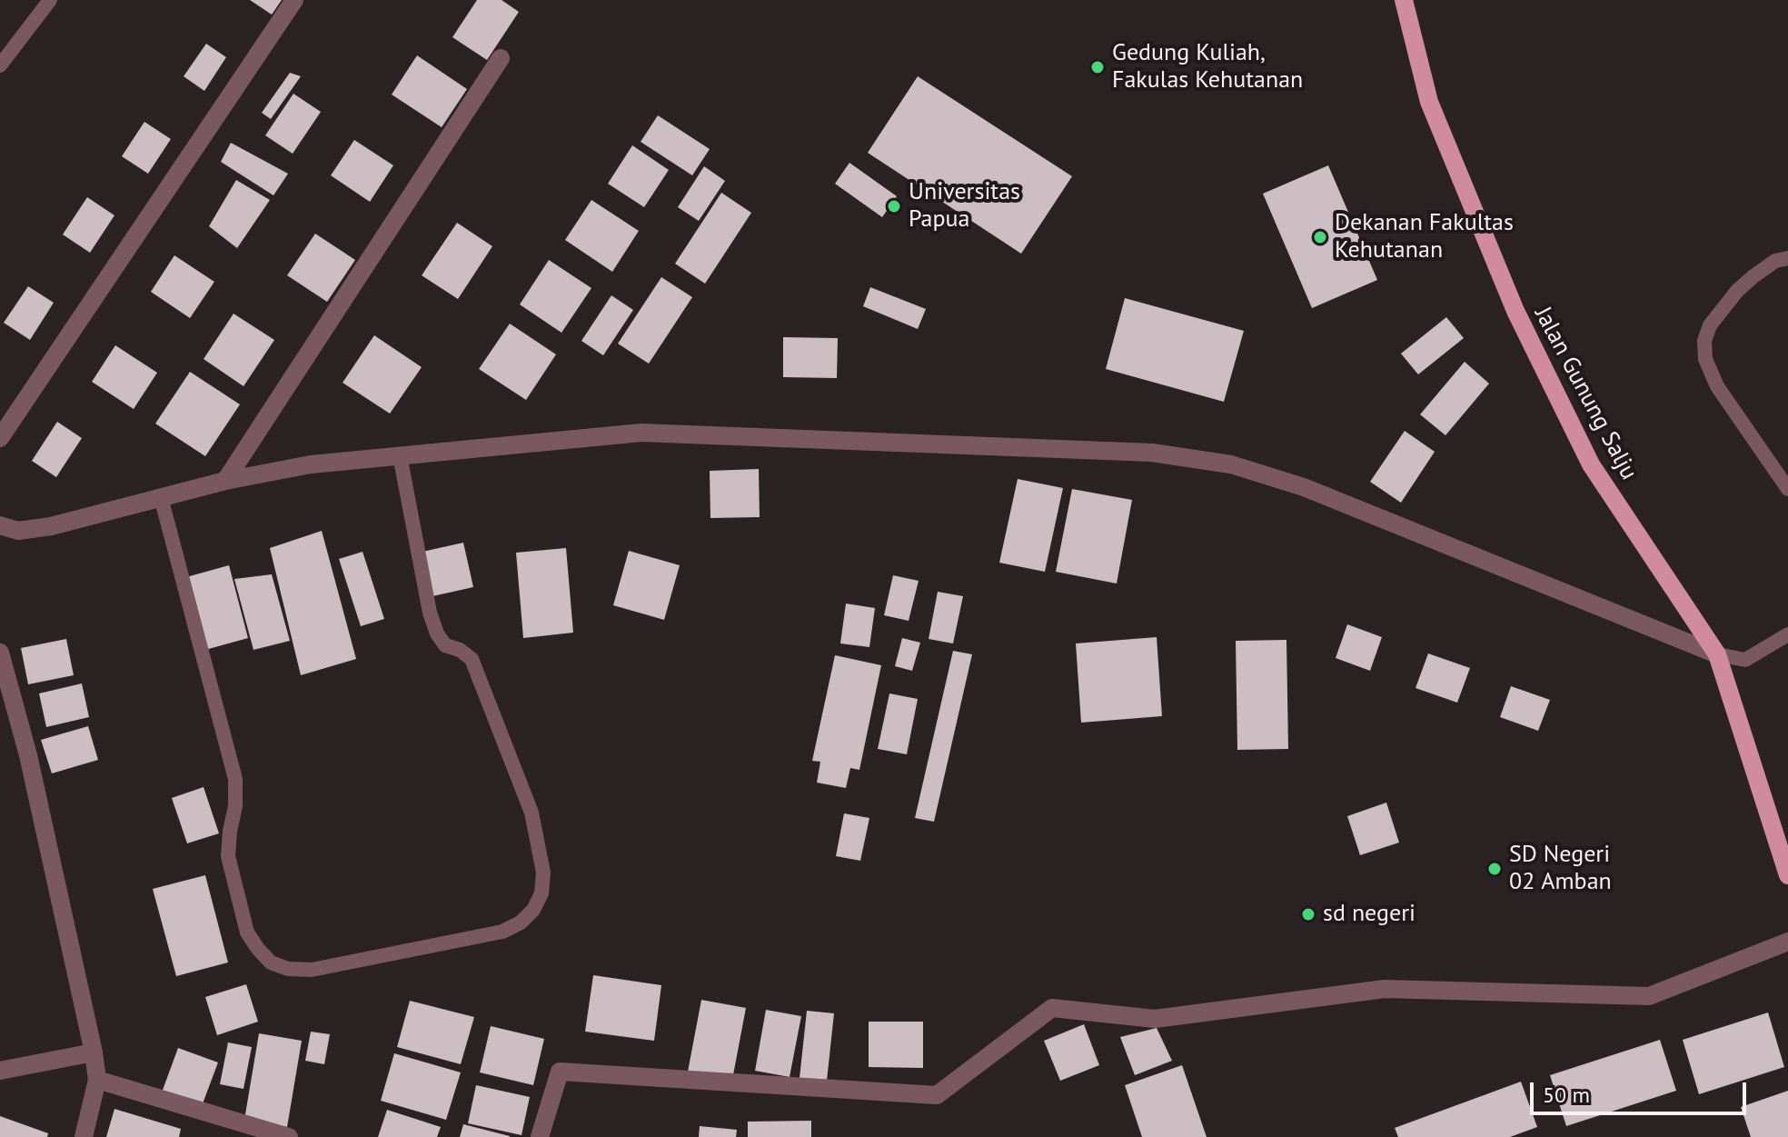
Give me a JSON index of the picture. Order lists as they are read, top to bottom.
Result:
{
  "streets": {
    "main road": ["Jalan Gunung Salju"]
  },
  "places": [
    "Gedung Kuliah, Fakulas Kehutanan",
    "Universitas Papua",
    "Dekanan Fakultas Kehutanan",
    "SD Negeri 02 Amban",
    "sd negeri"
  ],
  "scale_bar": "50 m"
}
